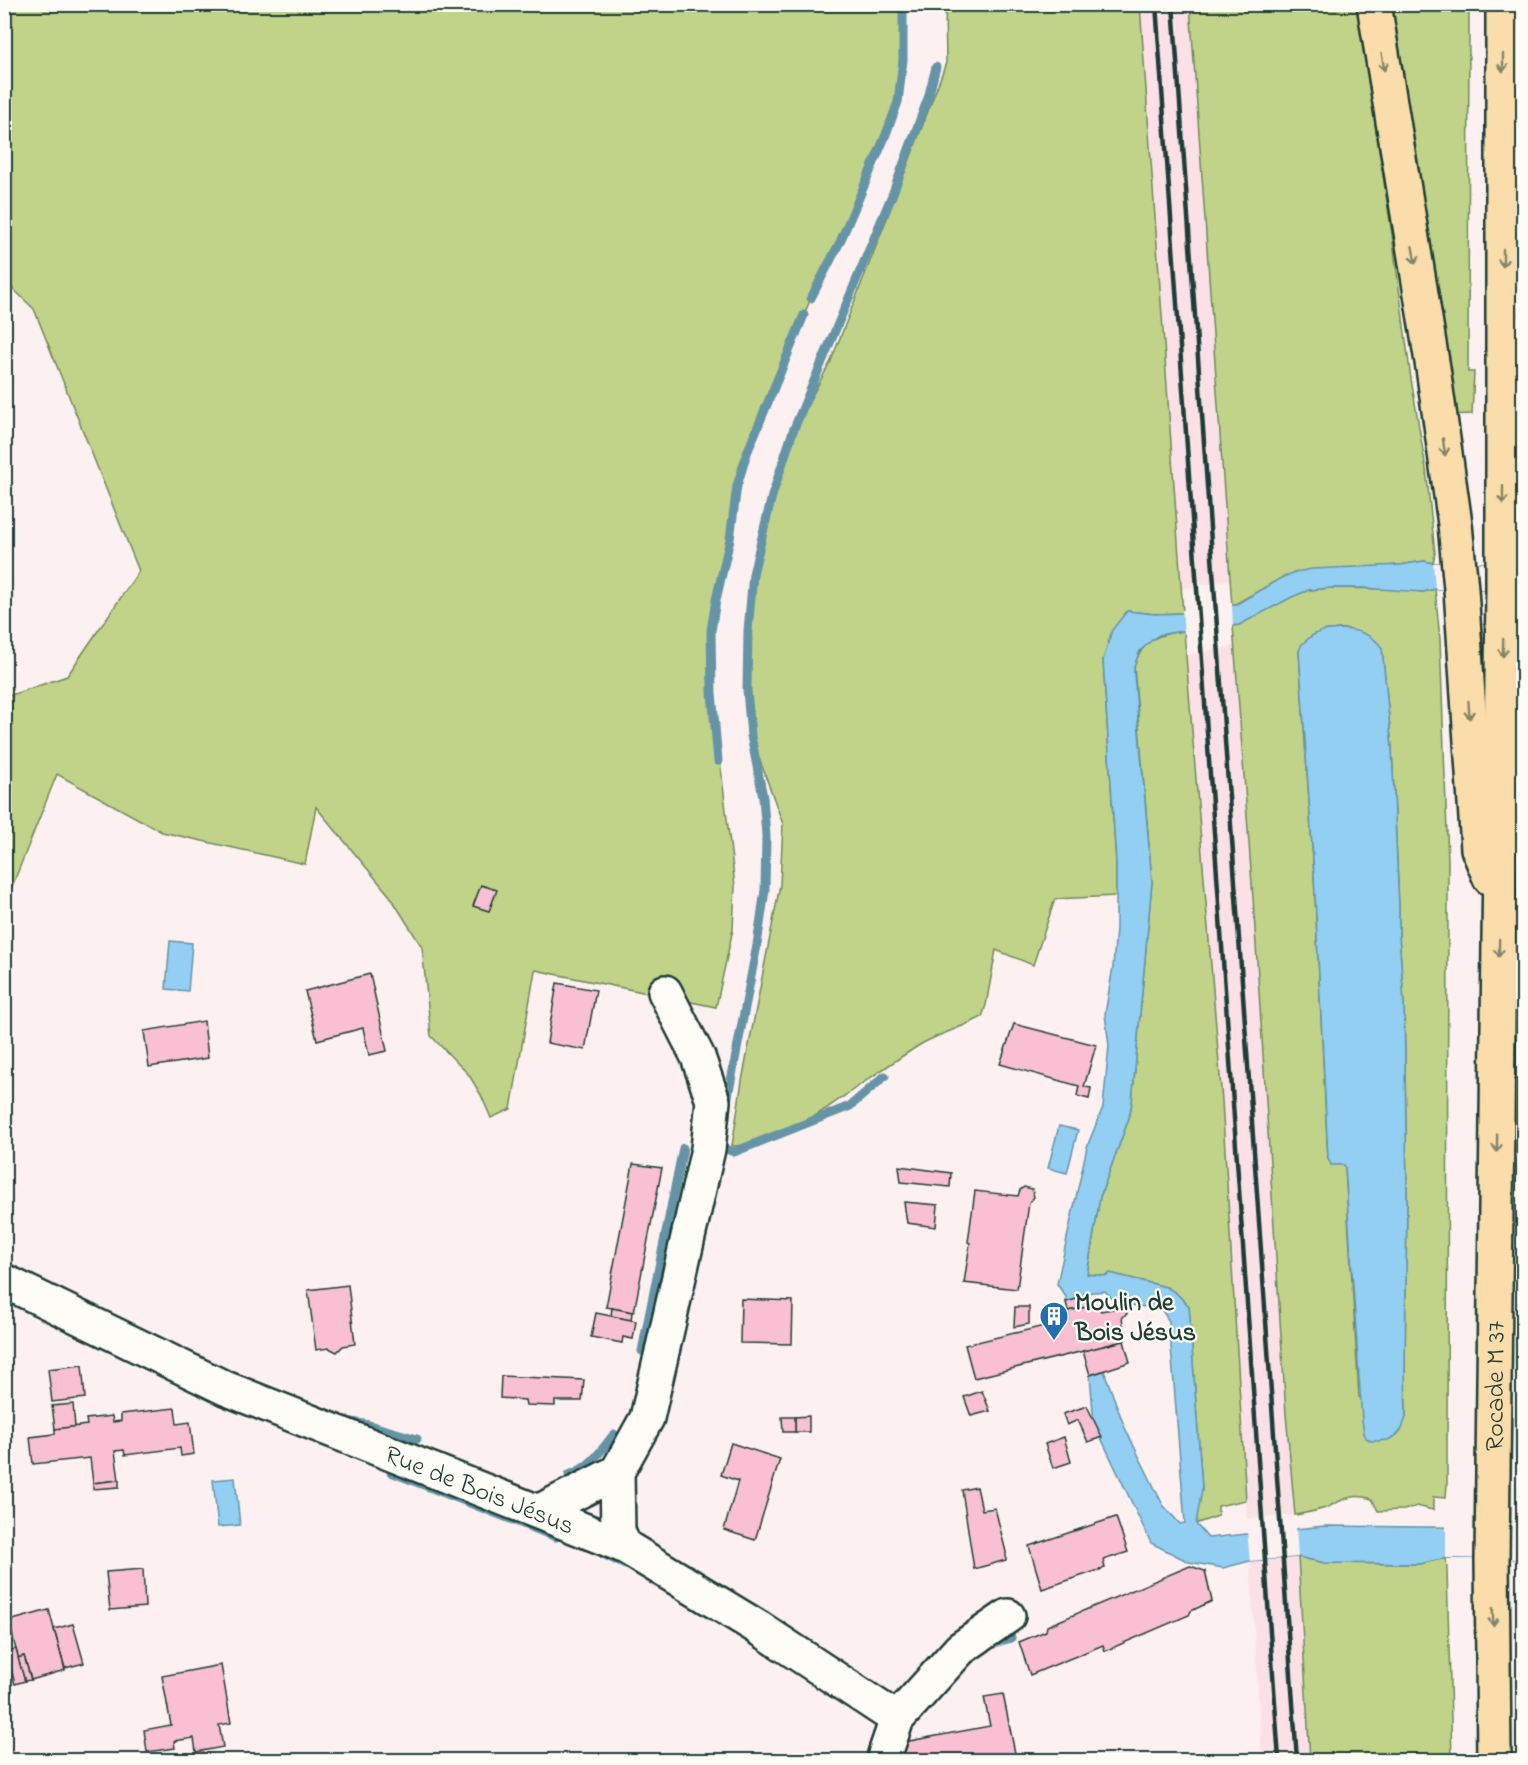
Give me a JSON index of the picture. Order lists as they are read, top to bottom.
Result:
{
  "streets": {
    "highway": ["Rocade M 37"],
    "street": ["Rue de Bois Jésus"]
  },
  "places": {
    "building": ["Moulin de Bois Jésus"]
  }
}
